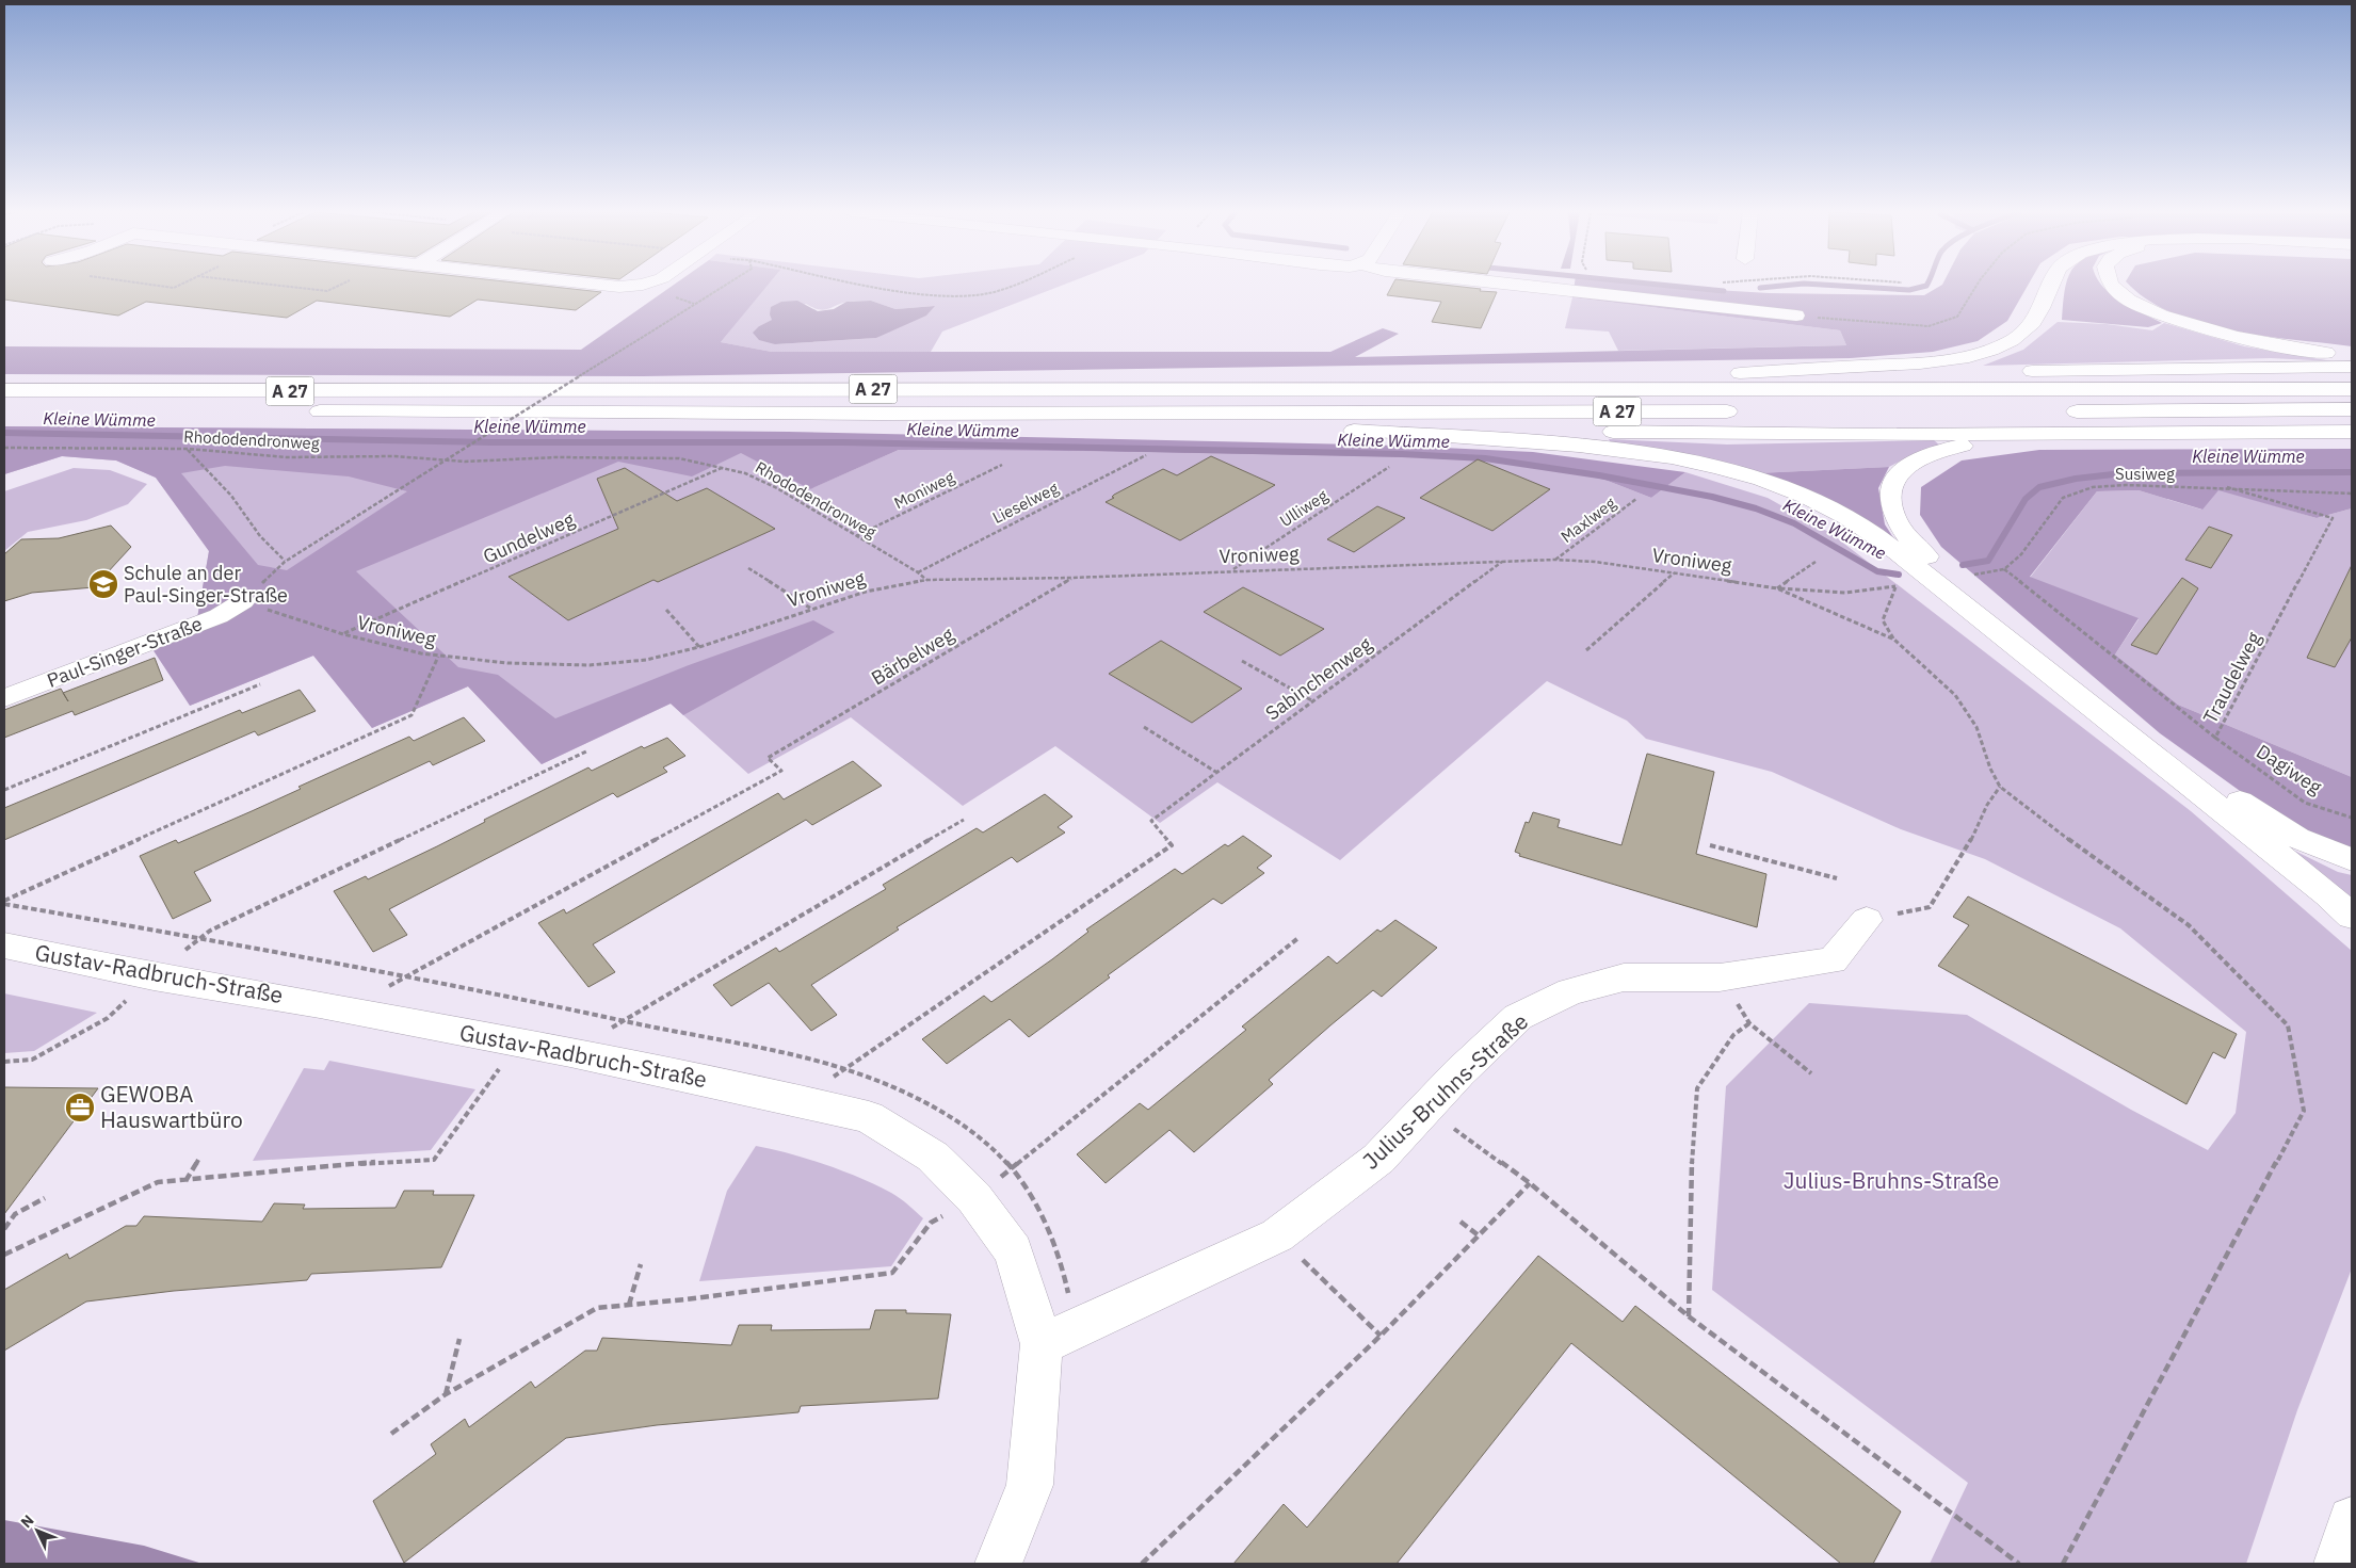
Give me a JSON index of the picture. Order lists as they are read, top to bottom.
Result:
{
  "streets": {
    "main road": [
      "A 27",
      "Paul-Singer-Straße",
      "Gustav-Radbruch-Straße",
      "Julius-Bruhns-Straße"
    ],
    "path": [
      "Rhododendronweg",
      "Susiweg",
      "Moniweg",
      "Lieselweg",
      "Ulliweg",
      "Maxlweg",
      "Gundelweg",
      "Vroniweg",
      "Bärbelweg",
      "Traudelweg",
      "Sabinchenweg",
      "Dagiweg"
    ]
  },
  "crossings": [
    ["Rhododendronweg", "Moniweg"],
    ["Rhododendronweg", "Lieselweg"],
    ["Rhododendronweg", "Gundelweg"],
    ["Rhododendronweg", "Vroniweg"],
    ["Susiweg", "Traudelweg"],
    ["Ulliweg", "Vroniweg"],
    ["Maxlweg", "Vroniweg"],
    ["Gundelweg", "Vroniweg"],
    ["Vroniweg", "Paul-Singer-Straße"],
    ["Vroniweg", "Bärbelweg"],
    ["Vroniweg", "Sabinchenweg"],
    ["Bärbelweg", "Gustav-Radbruch-Straße"],
    ["Traudelweg", "Dagiweg"],
    ["Sabinchenweg", "Gustav-Radbruch-Straße"],
    ["Gustav-Radbruch-Straße", "Julius-Bruhns-Straße"]
  ],
  "water": ["Kleine Wümme"],
  "parks": ["Julius-Bruhns-Straße"],
  "places": {
    "school or university": ["Schule an der Paul-Singer-Straße"],
    "office": ["GEWOBA Hauswartbüro"]
  },
  "north": "top left"
}
